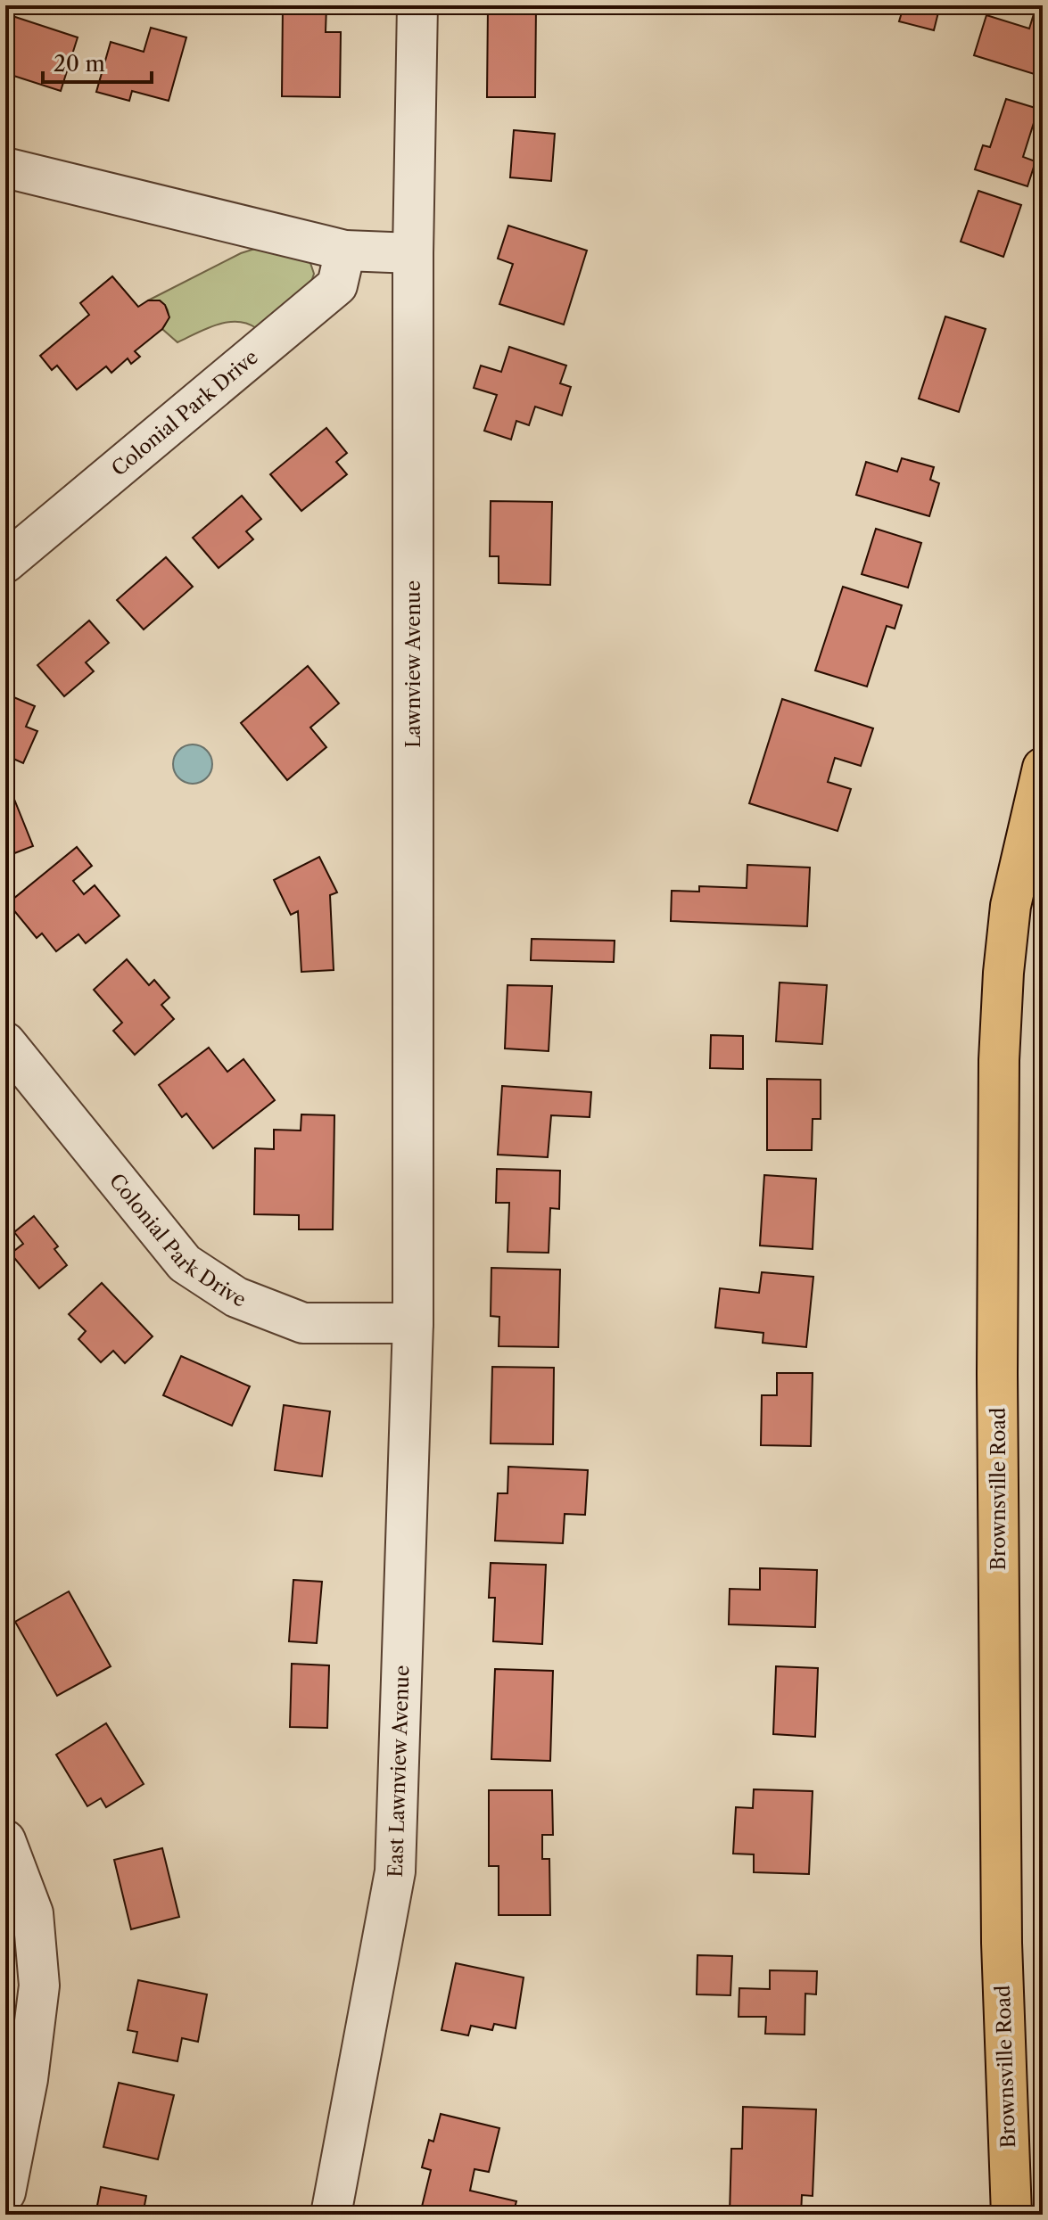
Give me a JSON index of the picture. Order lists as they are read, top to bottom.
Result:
{
  "streets": {
    "main road": ["Brownsville Road"],
    "street": ["Colonial Park Drive", "Lawnview Avenue", "East Lawnview Avenue"]
  },
  "crossings": [
    ["Colonial Park Drive", "Lawnview Avenue"],
    ["Colonial Park Drive", "East Lawnview Avenue"],
    ["Lawnview Avenue", "East Lawnview Avenue"]
  ],
  "scale_bar": "20 m"
}
